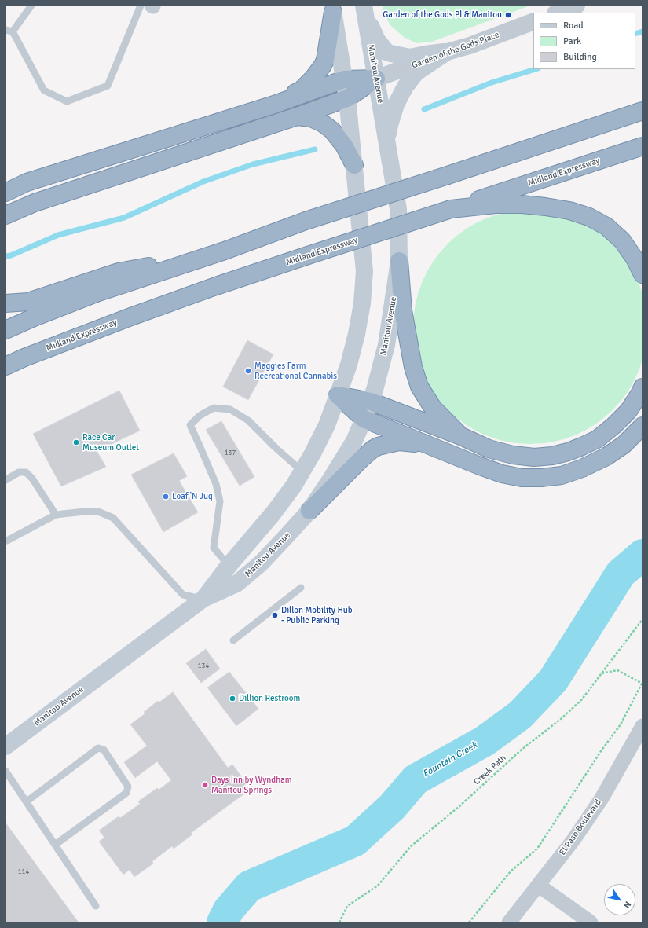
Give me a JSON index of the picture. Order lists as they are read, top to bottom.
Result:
{
  "streets": {
    "highway": ["Midland Expressway"],
    "main road": ["Manitou Avenue"],
    "street": ["Garden of the Gods Place", "El Paso Boulevard"],
    "path": ["Creek Path"]
  },
  "crossings": [
    ["Garden of the Gods Place", "Manitou Avenue"]
  ],
  "water": ["Fountain Creek"],
  "places": [
    "Garden of the Gods Pl & Manitou",
    "Maggies Farm Recreational Cannabis",
    "Race Car Museum Outlet",
    "Loaf 'N Jug",
    "Dillon Mobility Hub - Public Parking",
    "Dillion Restroom",
    "Days Inn by Wyndham Manitou Springs"
  ],
  "house_numbers": ["137", "134", "114"],
  "legend": ["Road", "Park", "Building"],
  "north": "bottom right"
}
